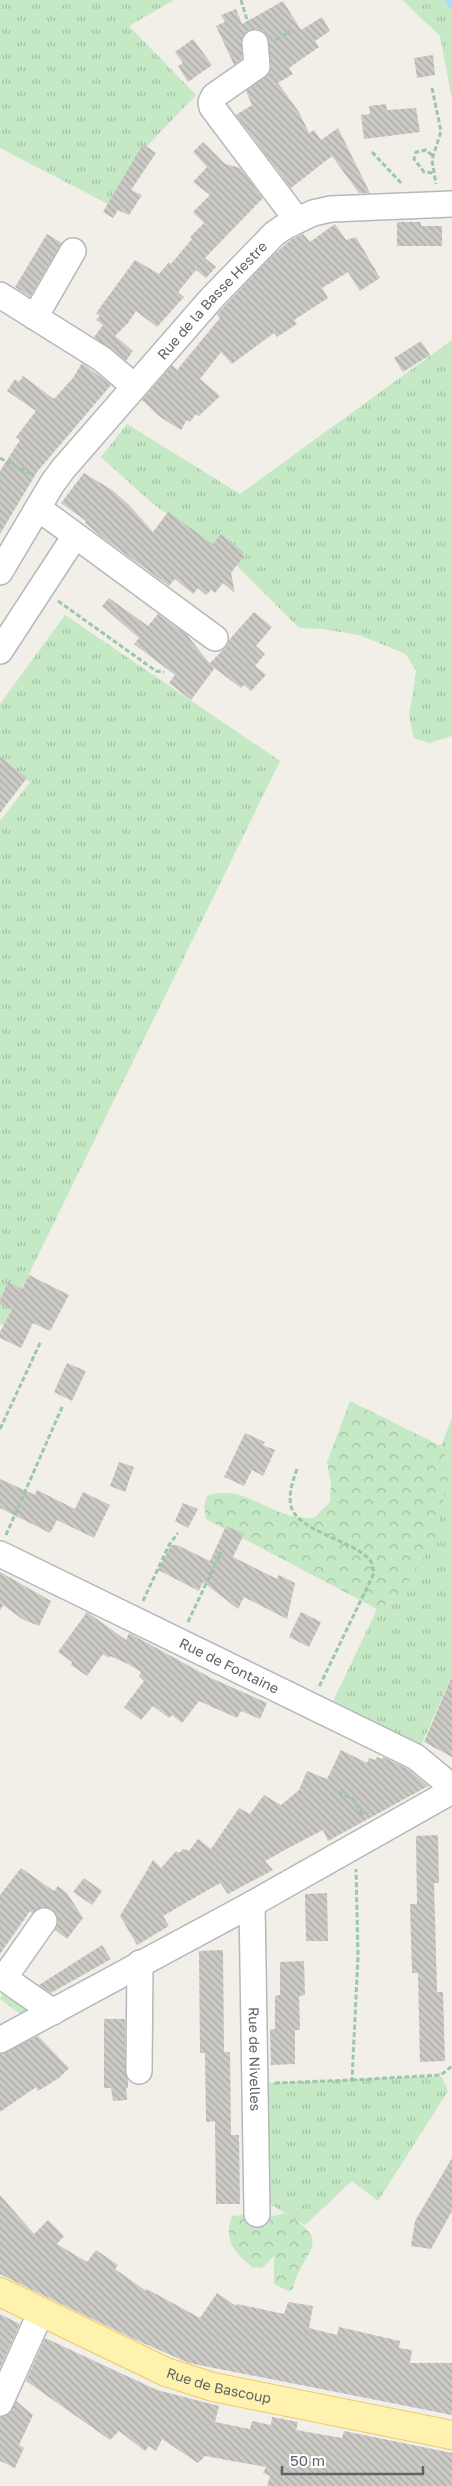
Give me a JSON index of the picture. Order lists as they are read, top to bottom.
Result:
{
  "streets": {
    "main road": ["Rue de Bascoup"],
    "street": ["Rue de la Basse Hestre", "Rue de Fontaine", "Rue de Nivelles"]
  },
  "scale_bar": "50 m"
}
